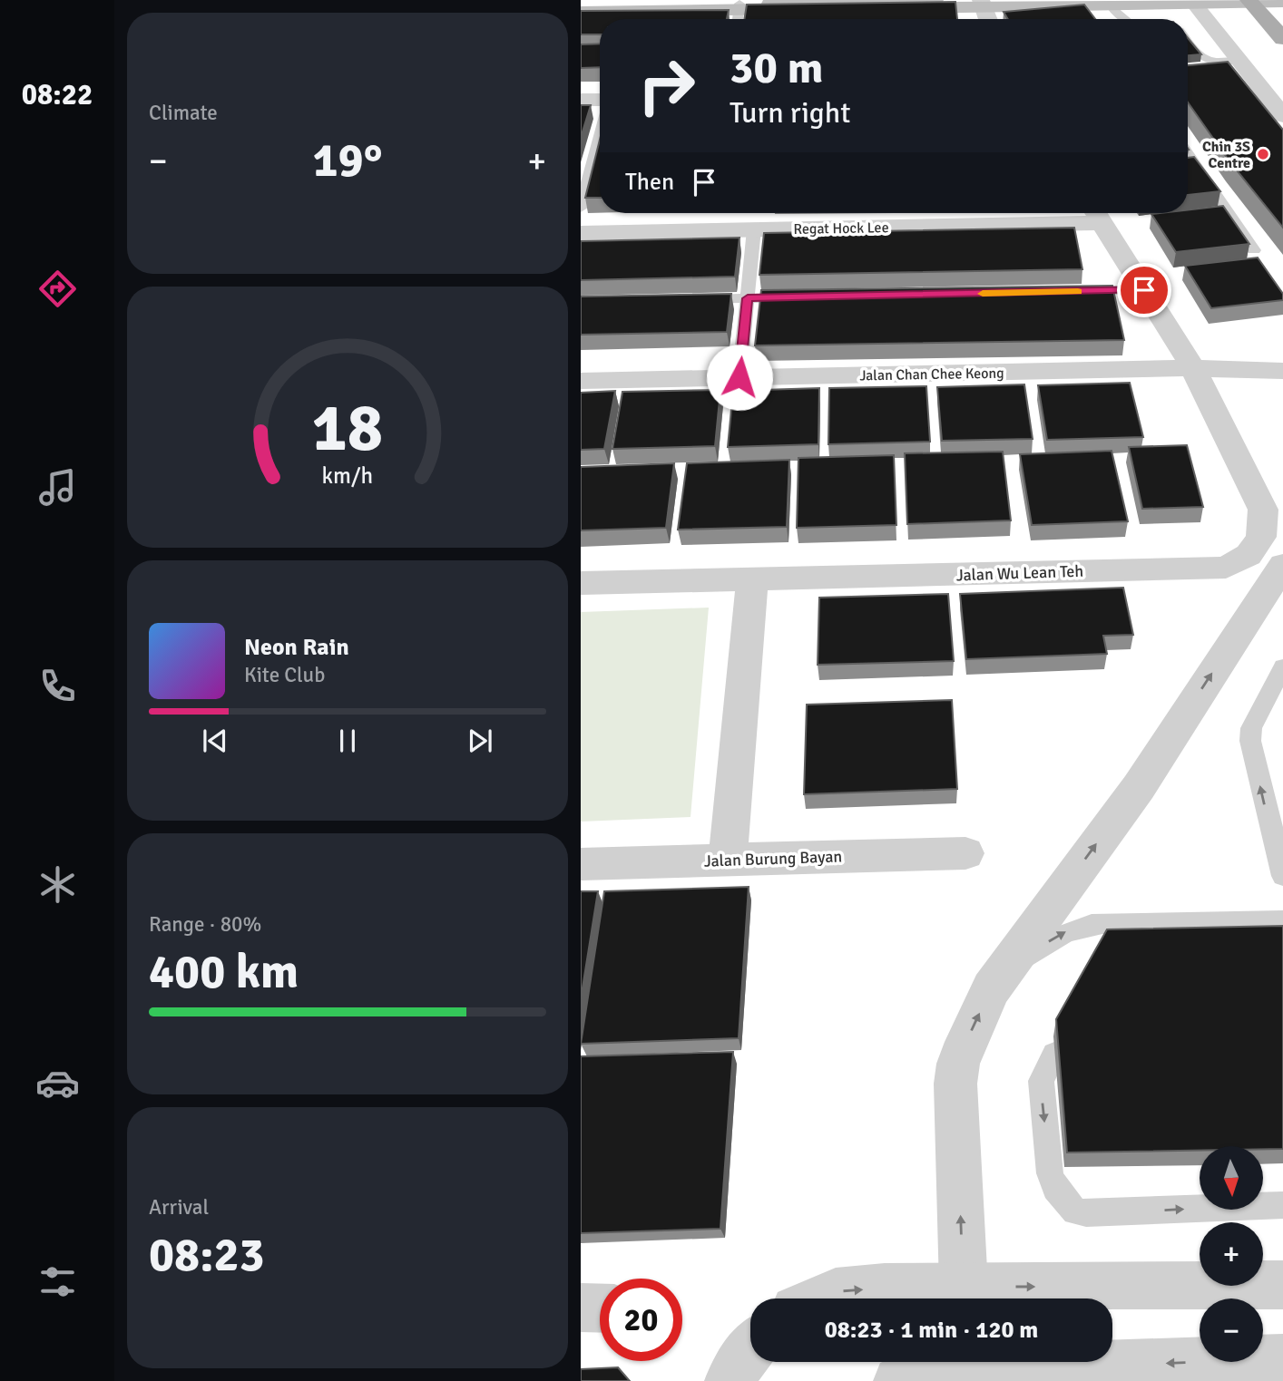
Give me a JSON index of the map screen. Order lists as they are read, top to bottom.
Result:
{
  "streets": {
    "street": [
      "Regat Hock Lee",
      "Jalan Chan Chee Keong",
      "Jalan Wu Lean Teh",
      "Jalan Burung Bayan"
    ]
  },
  "crossings": [
    ["Regat Hock Lee", "Jalan Wu Lean Teh"],
    ["Jalan Chan Chee Keong", "Jalan Wu Lean Teh"]
  ],
  "places": ["Chin 3S Centre"],
  "north": "bottom",
  "page": {
    "tabs": "08:22",
    "tile": [
      "Climate",
      ["Range · 80%", "400 km"],
      ["Arrival", "08:23"]
    ],
    "turn": ["30 m", "Turn right"],
    "heat": ["−", "19°", "+"],
    "then": "Then",
    "song": ["Neon Rain", "Kite Club"],
    "map_buttons": ["+", "−"],
    "limit": "20",
    "trip": "08:23 · 1 min · 120 m",
    "gauge": ["18", "km/h"]
  }
}
